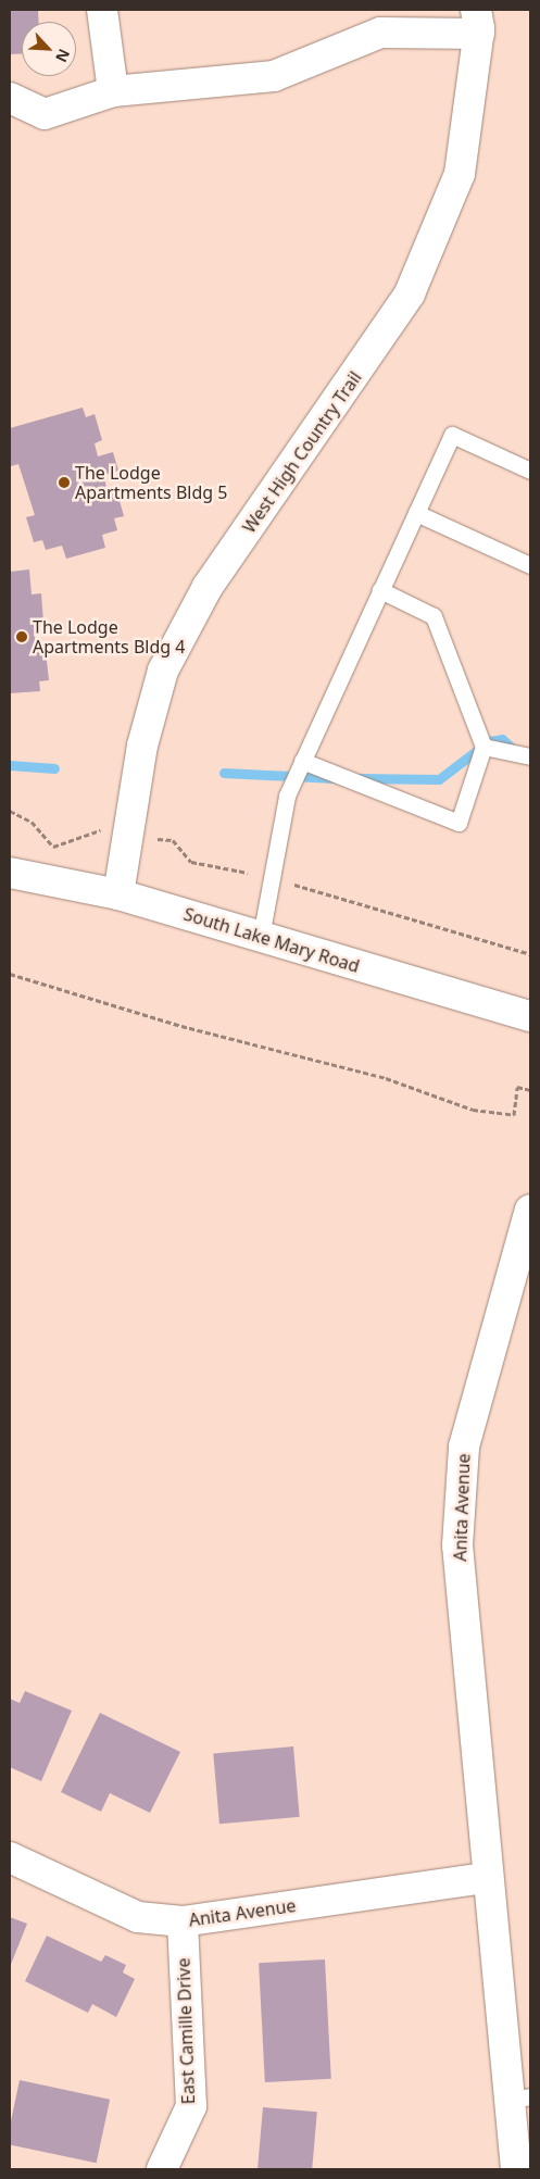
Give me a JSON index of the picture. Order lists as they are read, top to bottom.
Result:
{
  "streets": {
    "street": [
      "West High Country Trail",
      "South Lake Mary Road",
      "Anita Avenue",
      "East Camille Drive"
    ]
  },
  "crossings": [
    ["West High Country Trail", "South Lake Mary Road"],
    ["Anita Avenue", "East Camille Drive"]
  ],
  "places": ["The Lodge Apartments Bldg 5", "The Lodge Apartments Bldg 4"],
  "north": "bottom right"
}
